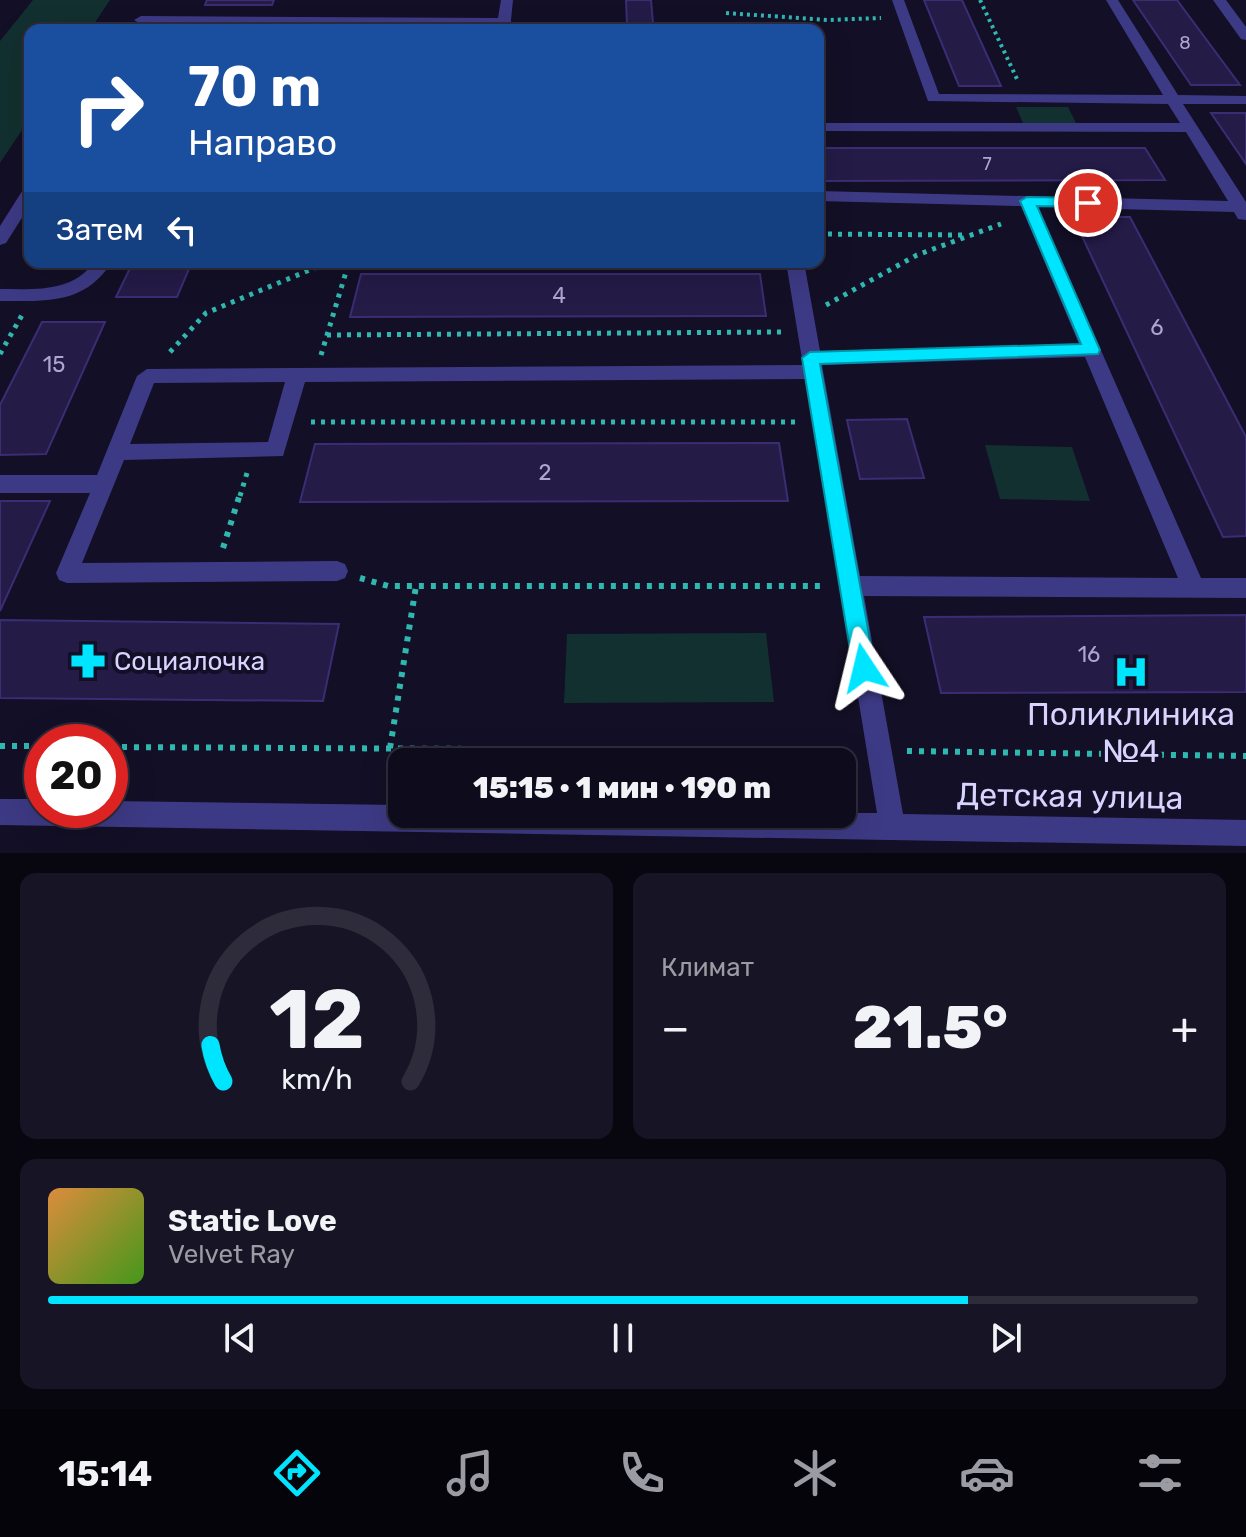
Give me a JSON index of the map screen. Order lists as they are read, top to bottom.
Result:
{
  "streets": {
    "street": ["Детская улица"]
  },
  "places": {
    "pharmacy": ["Социалочка"],
    "hospital": ["Поликлиника №4"]
  },
  "house_numbers": [
    "8",
    "7",
    "4",
    "6",
    "15",
    "2",
    "16"
  ],
  "page": {
    "turn": ["70 m", "Направо"],
    "then": "Затем",
    "limit": "20",
    "trip": "15:15 · 1 мин · 190 m",
    "tile": "Климат",
    "heat": ["−", "21.5°", "+"],
    "song": ["Static Love", "Velvet Ray"],
    "tabs": "15:14",
    "gauge": ["12", "km/h"]
  }
}
